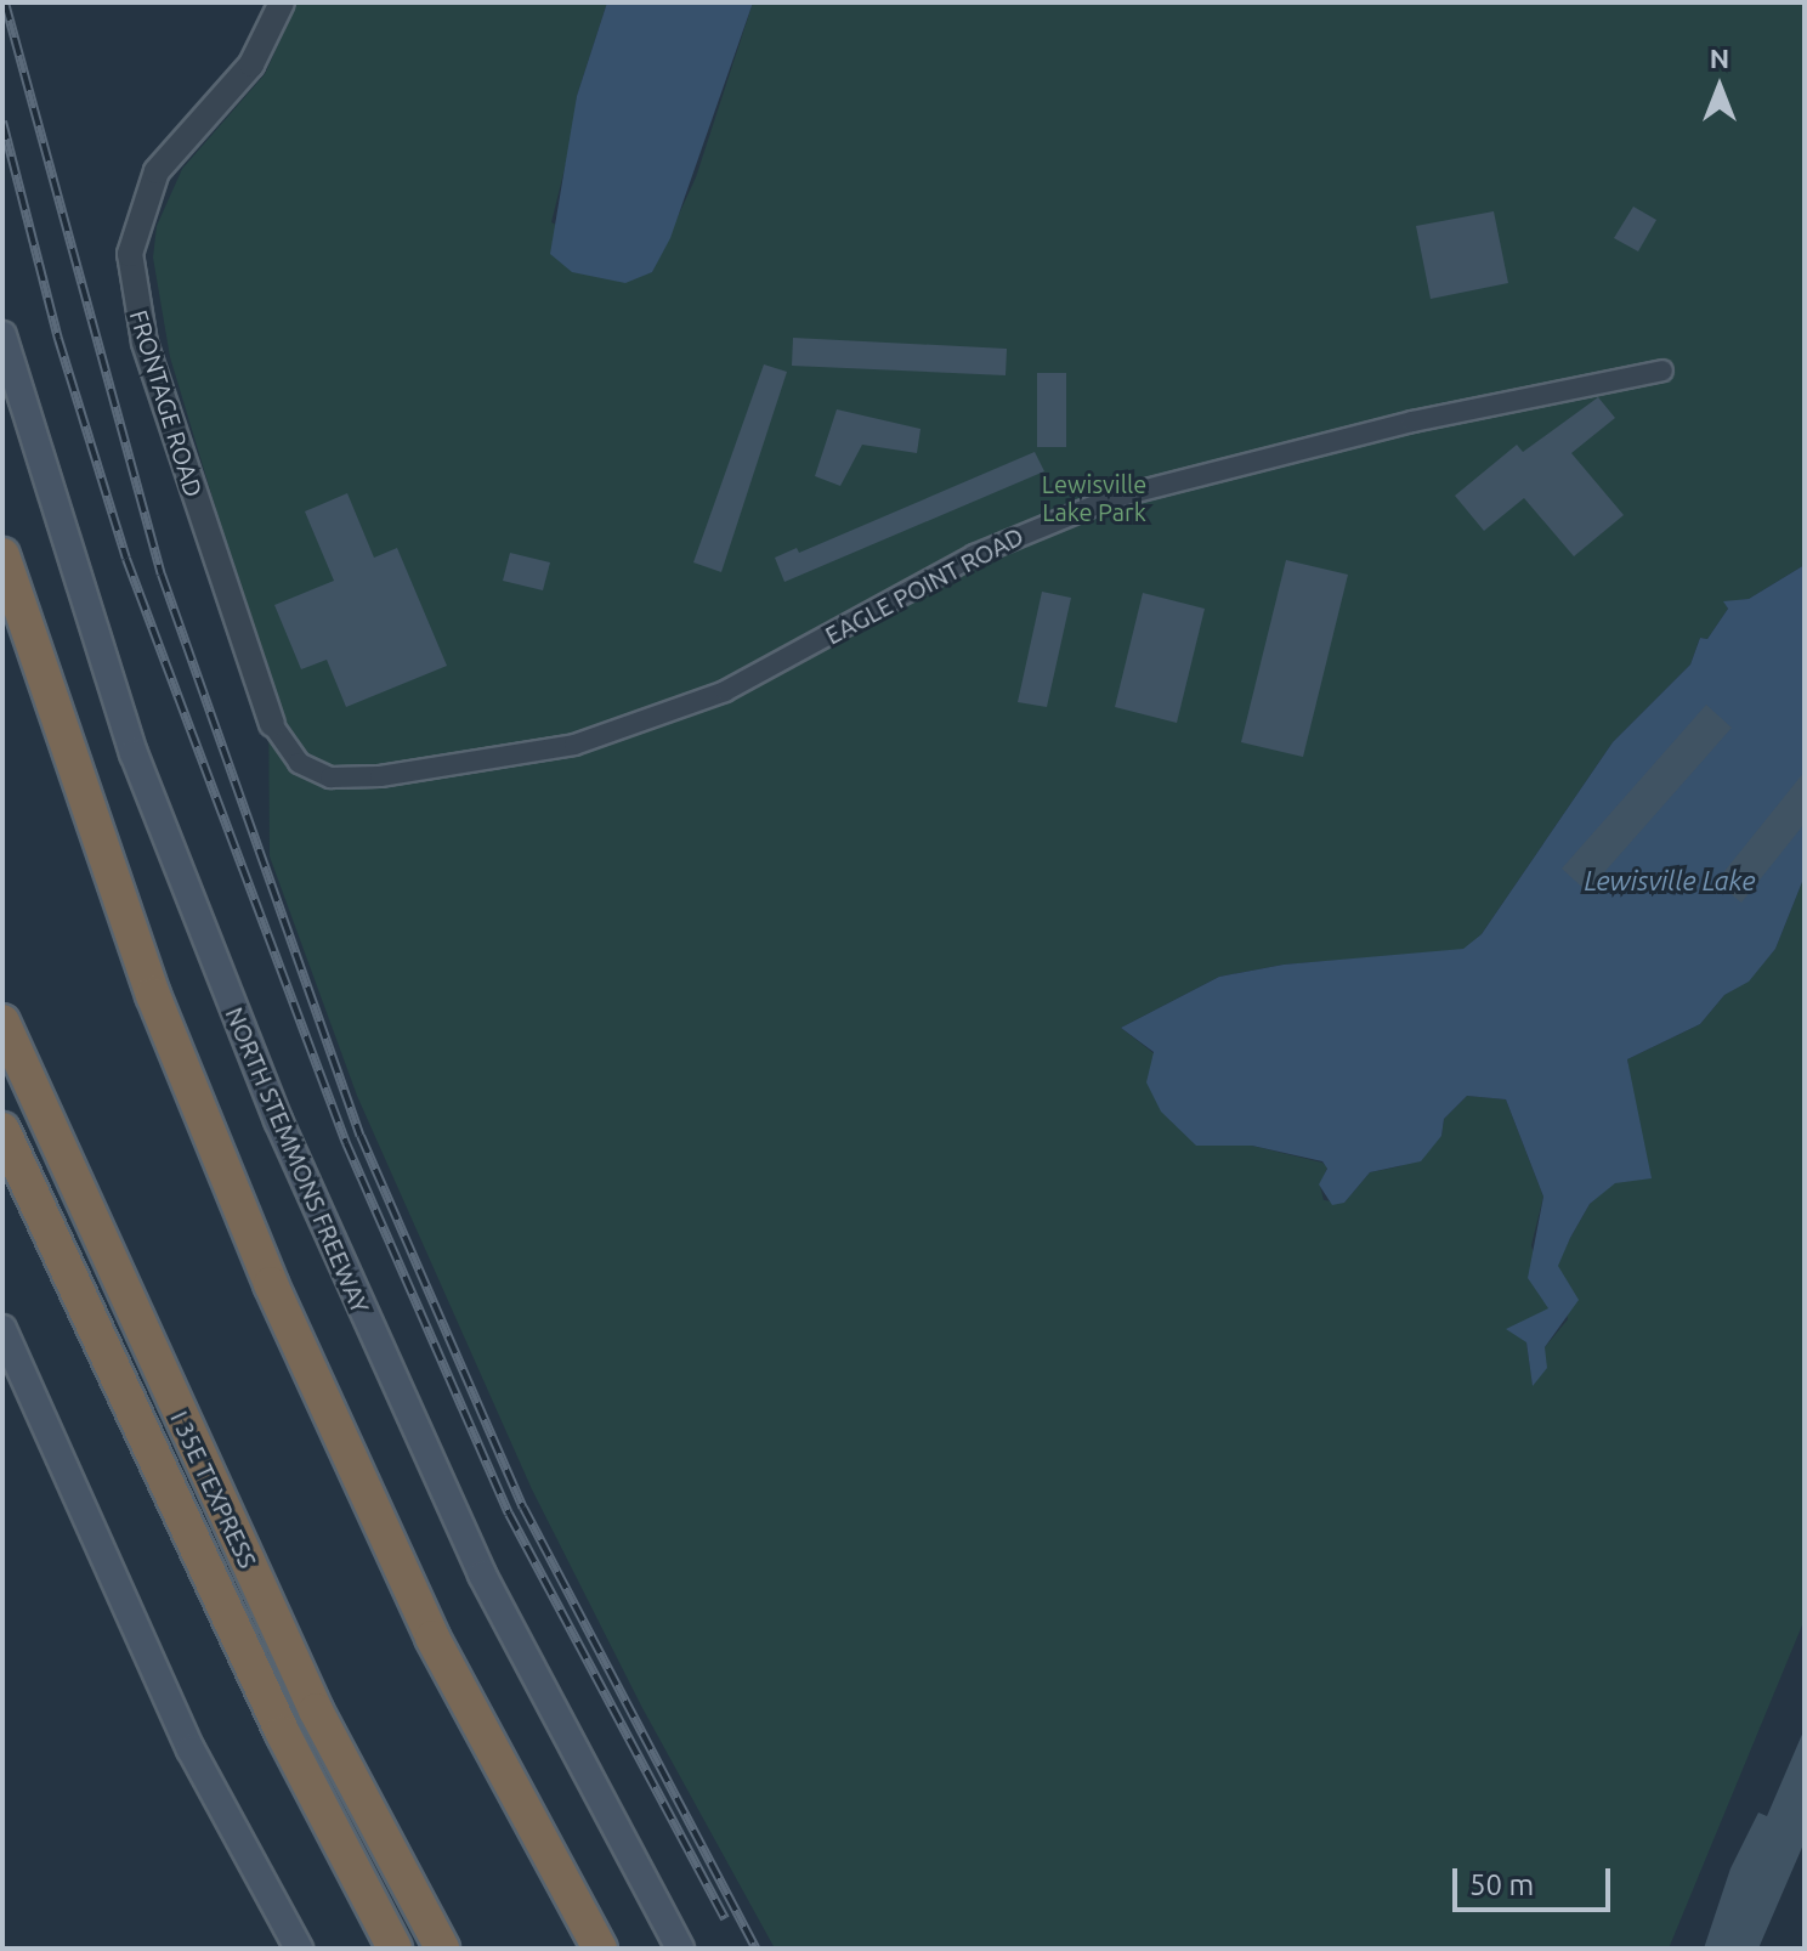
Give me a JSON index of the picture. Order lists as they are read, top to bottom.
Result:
{
  "streets": {
    "highway": ["I 35E TEXPRESS"],
    "main road": ["NORTH STEMMONS FREEWAY"],
    "street": ["FRONTAGE ROAD", "EAGLE POINT ROAD"]
  },
  "crossings": [
    ["FRONTAGE ROAD", "EAGLE POINT ROAD"]
  ],
  "water": ["Lewisville Lake"],
  "parks": ["Lewisville Lake Park"],
  "scale_bar": "50 m",
  "north": "top"
}
